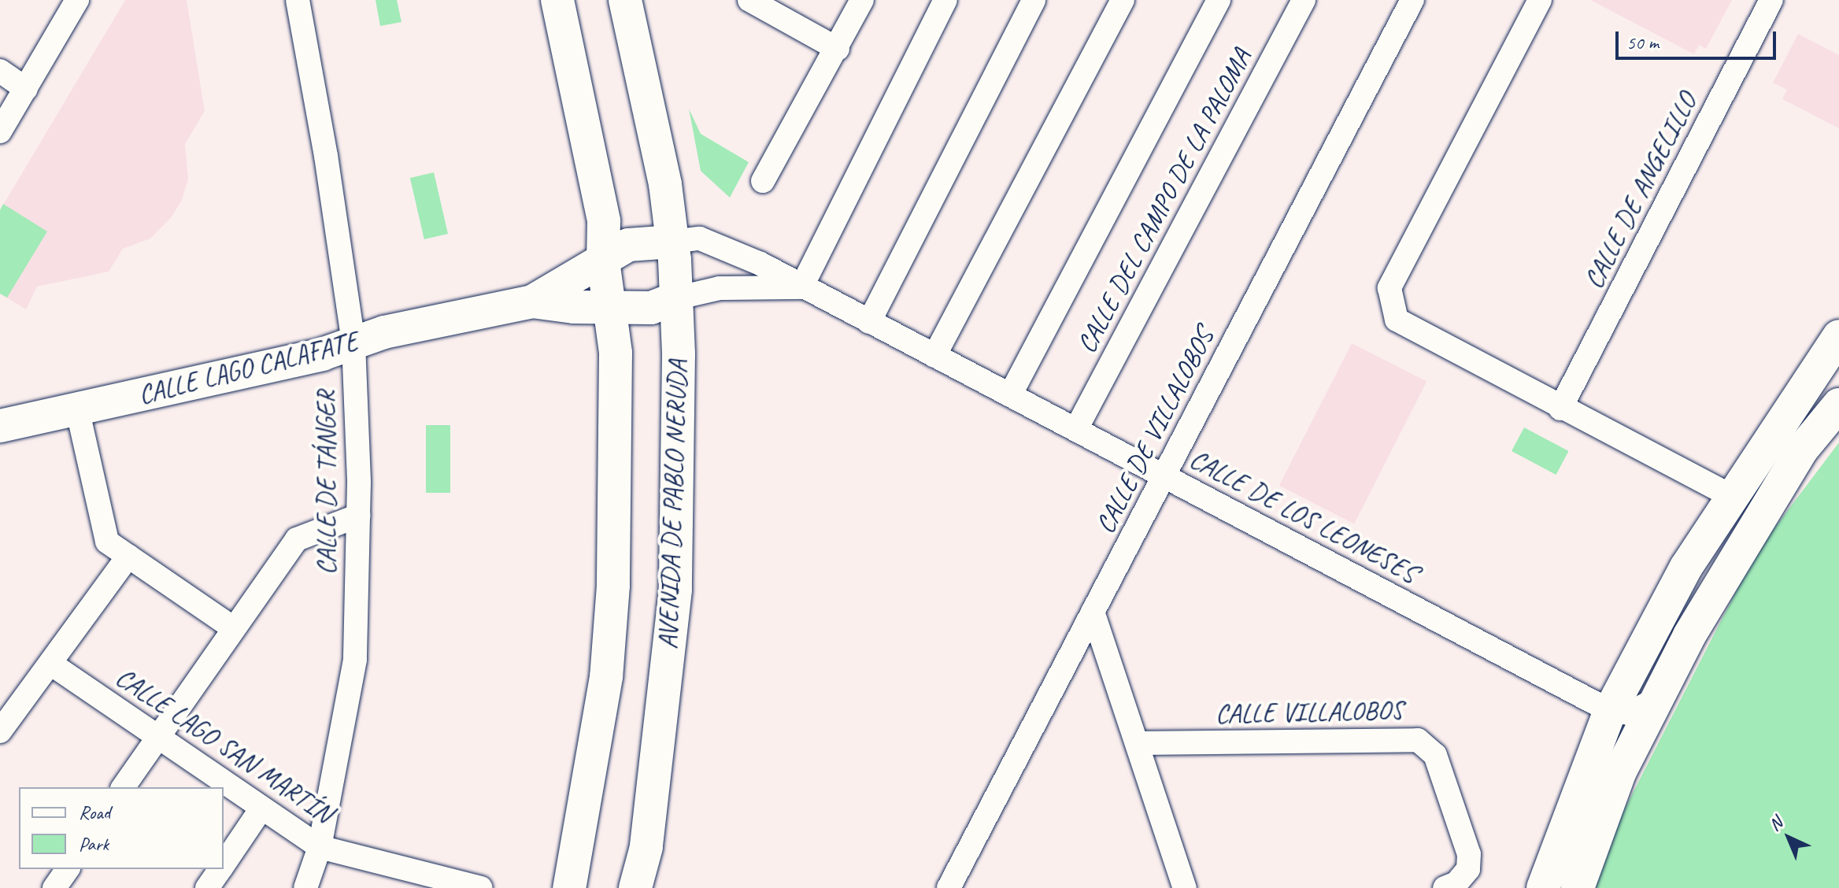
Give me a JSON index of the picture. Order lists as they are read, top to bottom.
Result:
{
  "streets": {
    "main road": ["CALLE LAGO CALAFATE", "AVENIDA DE PABLO NERUDA"],
    "street": [
      "CALLE DE ANGELILLO",
      "CALLE DEL CAMPO DE LA PALOMA",
      "CALLE DE VILLALOBOS",
      "CALLE DE TÁNGER",
      "CALLE DE LOS LEONESES",
      "CALLE VILLALOBOS",
      "CALLE LAGO SAN MARTÍN"
    ]
  },
  "crossings": [
    ["CALLE DEL CAMPO DE LA PALOMA", "CALLE DE LOS LEONESES"],
    ["CALLE LAGO CALAFATE", "CALLE DE TÁNGER"],
    ["CALLE LAGO CALAFATE", "AVENIDA DE PABLO NERUDA"],
    ["CALLE LAGO CALAFATE", "CALLE DE LOS LEONESES"],
    ["CALLE DE VILLALOBOS", "CALLE DE LOS LEONESES"],
    ["CALLE DE TÁNGER", "CALLE LAGO SAN MARTÍN"],
    ["AVENIDA DE PABLO NERUDA", "CALLE DE LOS LEONESES"]
  ],
  "legend": ["Road", "Park"],
  "scale_bar": "50 m",
  "north": "top left"
}
